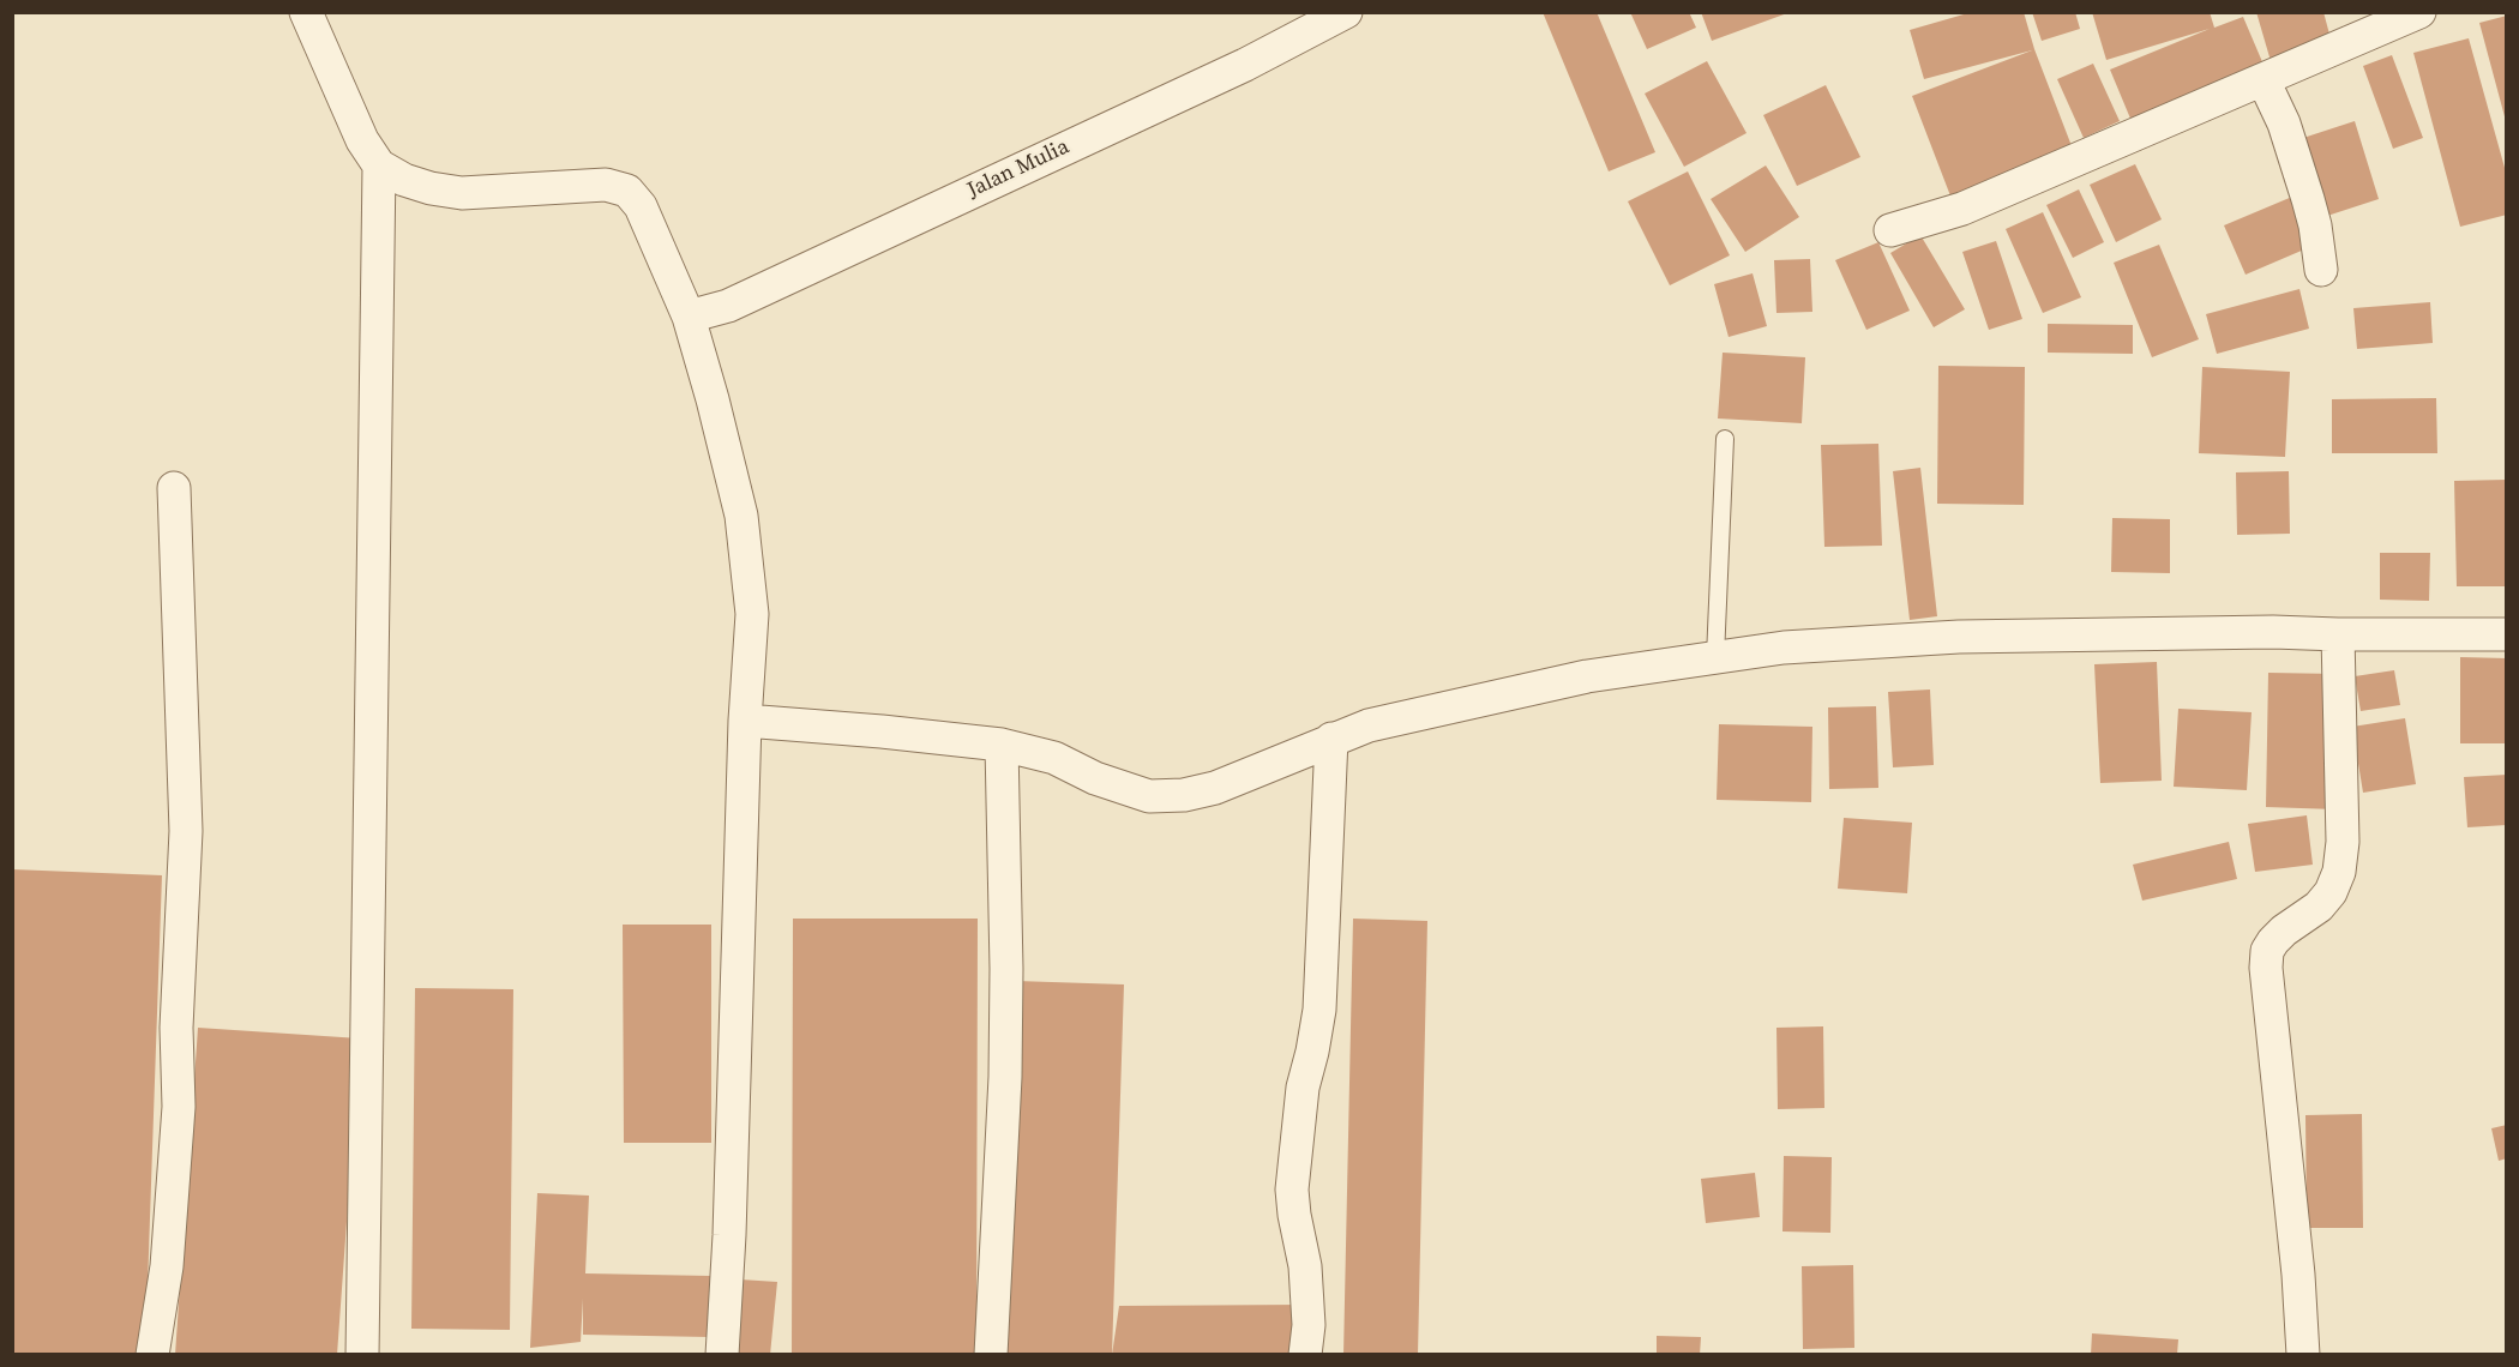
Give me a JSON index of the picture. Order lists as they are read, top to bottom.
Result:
{
  "streets": {
    "street": ["Jalan Mulia"]
  }
}
